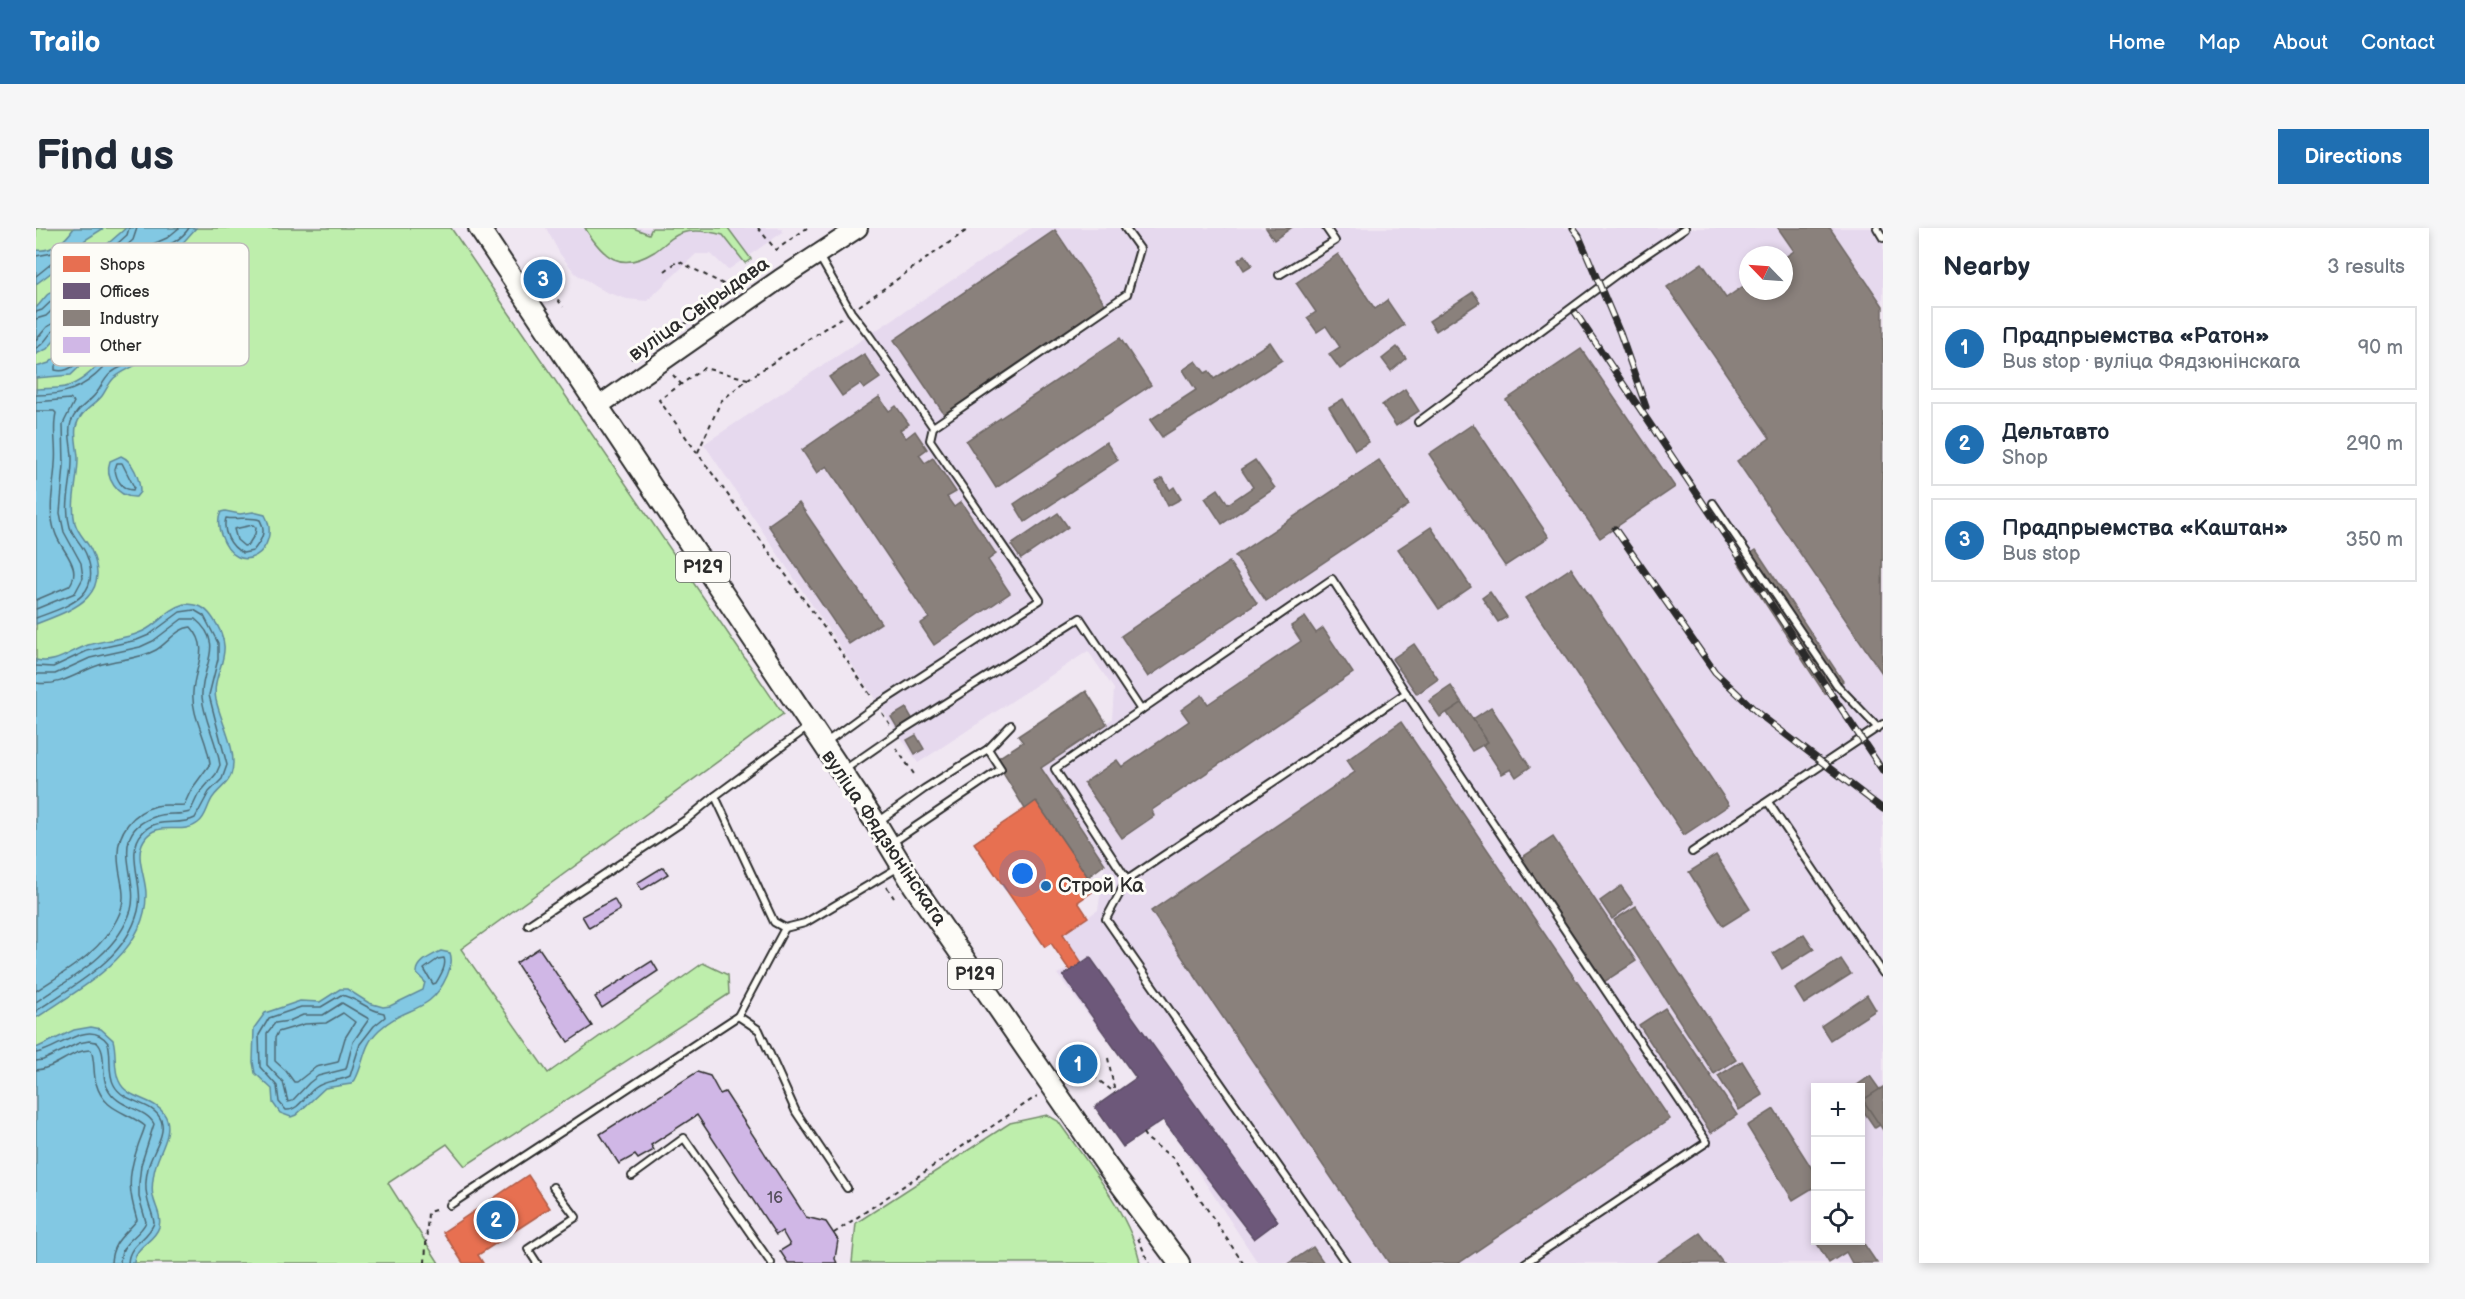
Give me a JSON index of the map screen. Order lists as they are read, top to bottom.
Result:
{
  "streets": {
    "main road": ["вуліца Свірыдава", "Р129", "вуліца Фядзюнінскага"]
  },
  "crossings": [
    ["вуліца Свірыдава", "Р129"],
    ["вуліца Свірыдава", "вуліца Фядзюнінскага"],
    ["Р129", "вуліца Фядзюнінскага"]
  ],
  "places": ["Строй Ка"],
  "house_numbers": ["16"],
  "legend": [
    "Shops",
    "Offices",
    "Industry",
    "Other"
  ],
  "north": "top left",
  "page": {
    "header": "Trailo",
    "nav": [
      "Home",
      "Map",
      "About",
      "Contact"
    ],
    "buttons": "Directions",
    "title": "Find us",
    "heading": ["Nearby", "3 results"],
    "pins": ["3", "1", "2"],
    "list": [
      {
        "mark": "1",
        "name": "Прадпрыемства «Ратон»",
        "note": "Bus stop · вуліца Фядзюнінскага",
        "value": "90 m"
      },
      {
        "mark": "2",
        "name": "Дельтавто",
        "note": "Shop",
        "value": "290 m"
      },
      {
        "mark": "3",
        "name": "Прадпрыемства «Каштан»",
        "note": "Bus stop",
        "value": "350 m"
      }
    ],
    "map_buttons": ["+", "−"]
  }
}
